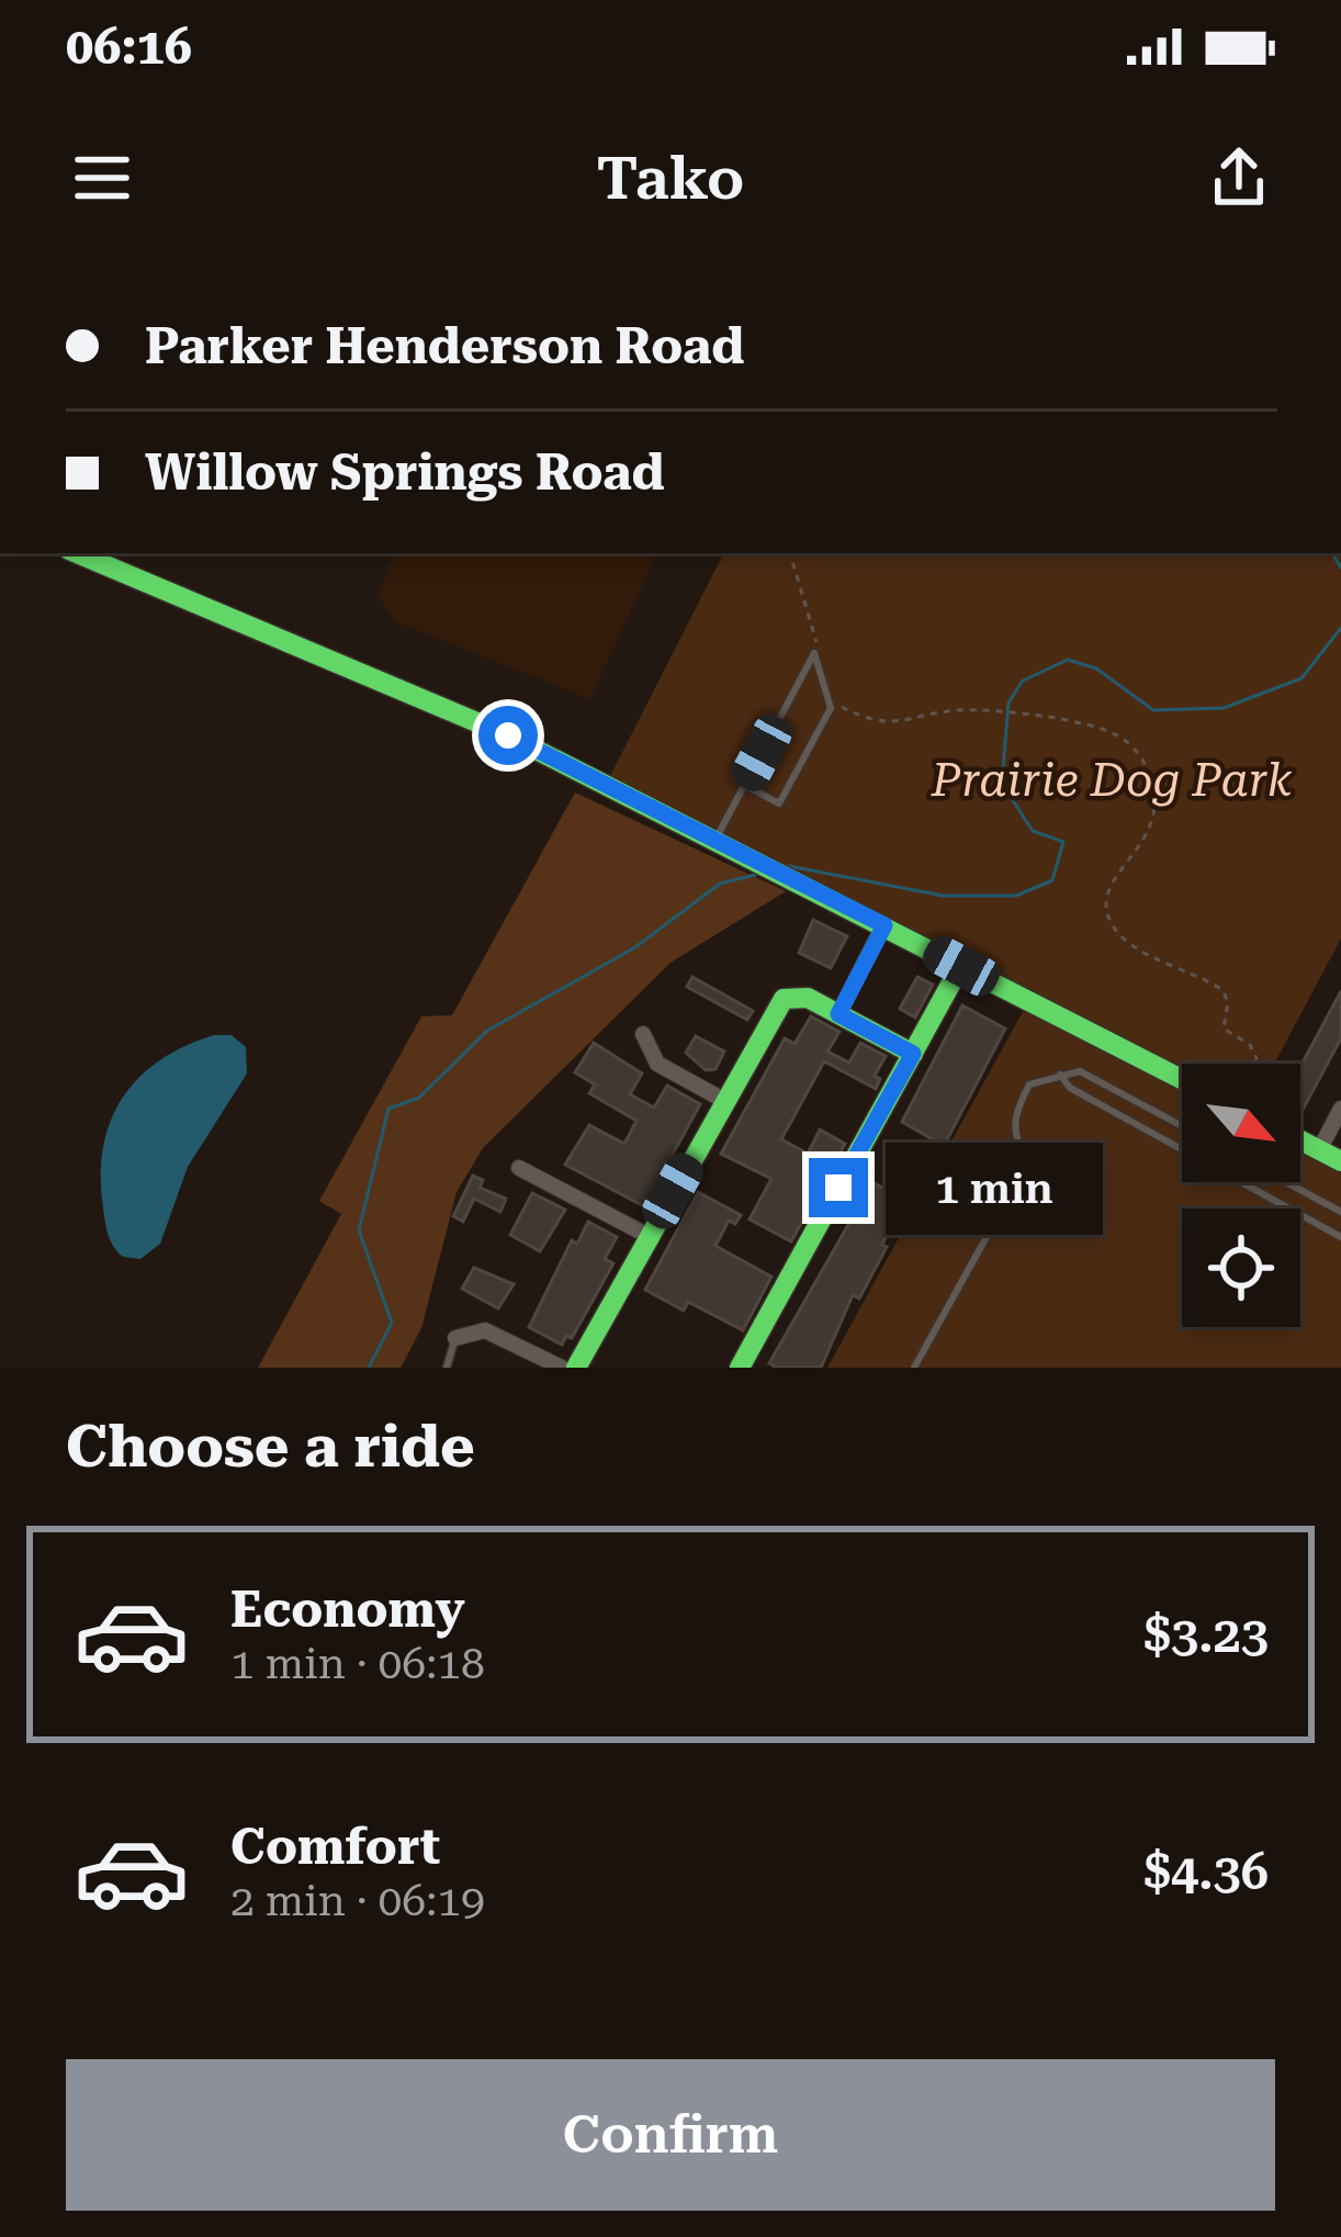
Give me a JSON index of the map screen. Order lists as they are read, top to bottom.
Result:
{
  "parks": ["Prairie Dog Park"],
  "north": "bottom right",
  "page": {
    "status": "06:16",
    "header": "Tako",
    "banner": ["Parker Henderson Road", "Willow Springs Road"],
    "bubble": "1 min",
    "heading": "Choose a ride",
    "list": [
      {
        "name": "Economy",
        "note": "1 min · 06:18",
        "value": "$3.23"
      },
      {
        "name": "Comfort",
        "note": "2 min · 06:19",
        "value": "$4.36"
      }
    ],
    "buttons": "Confirm"
  }
}
